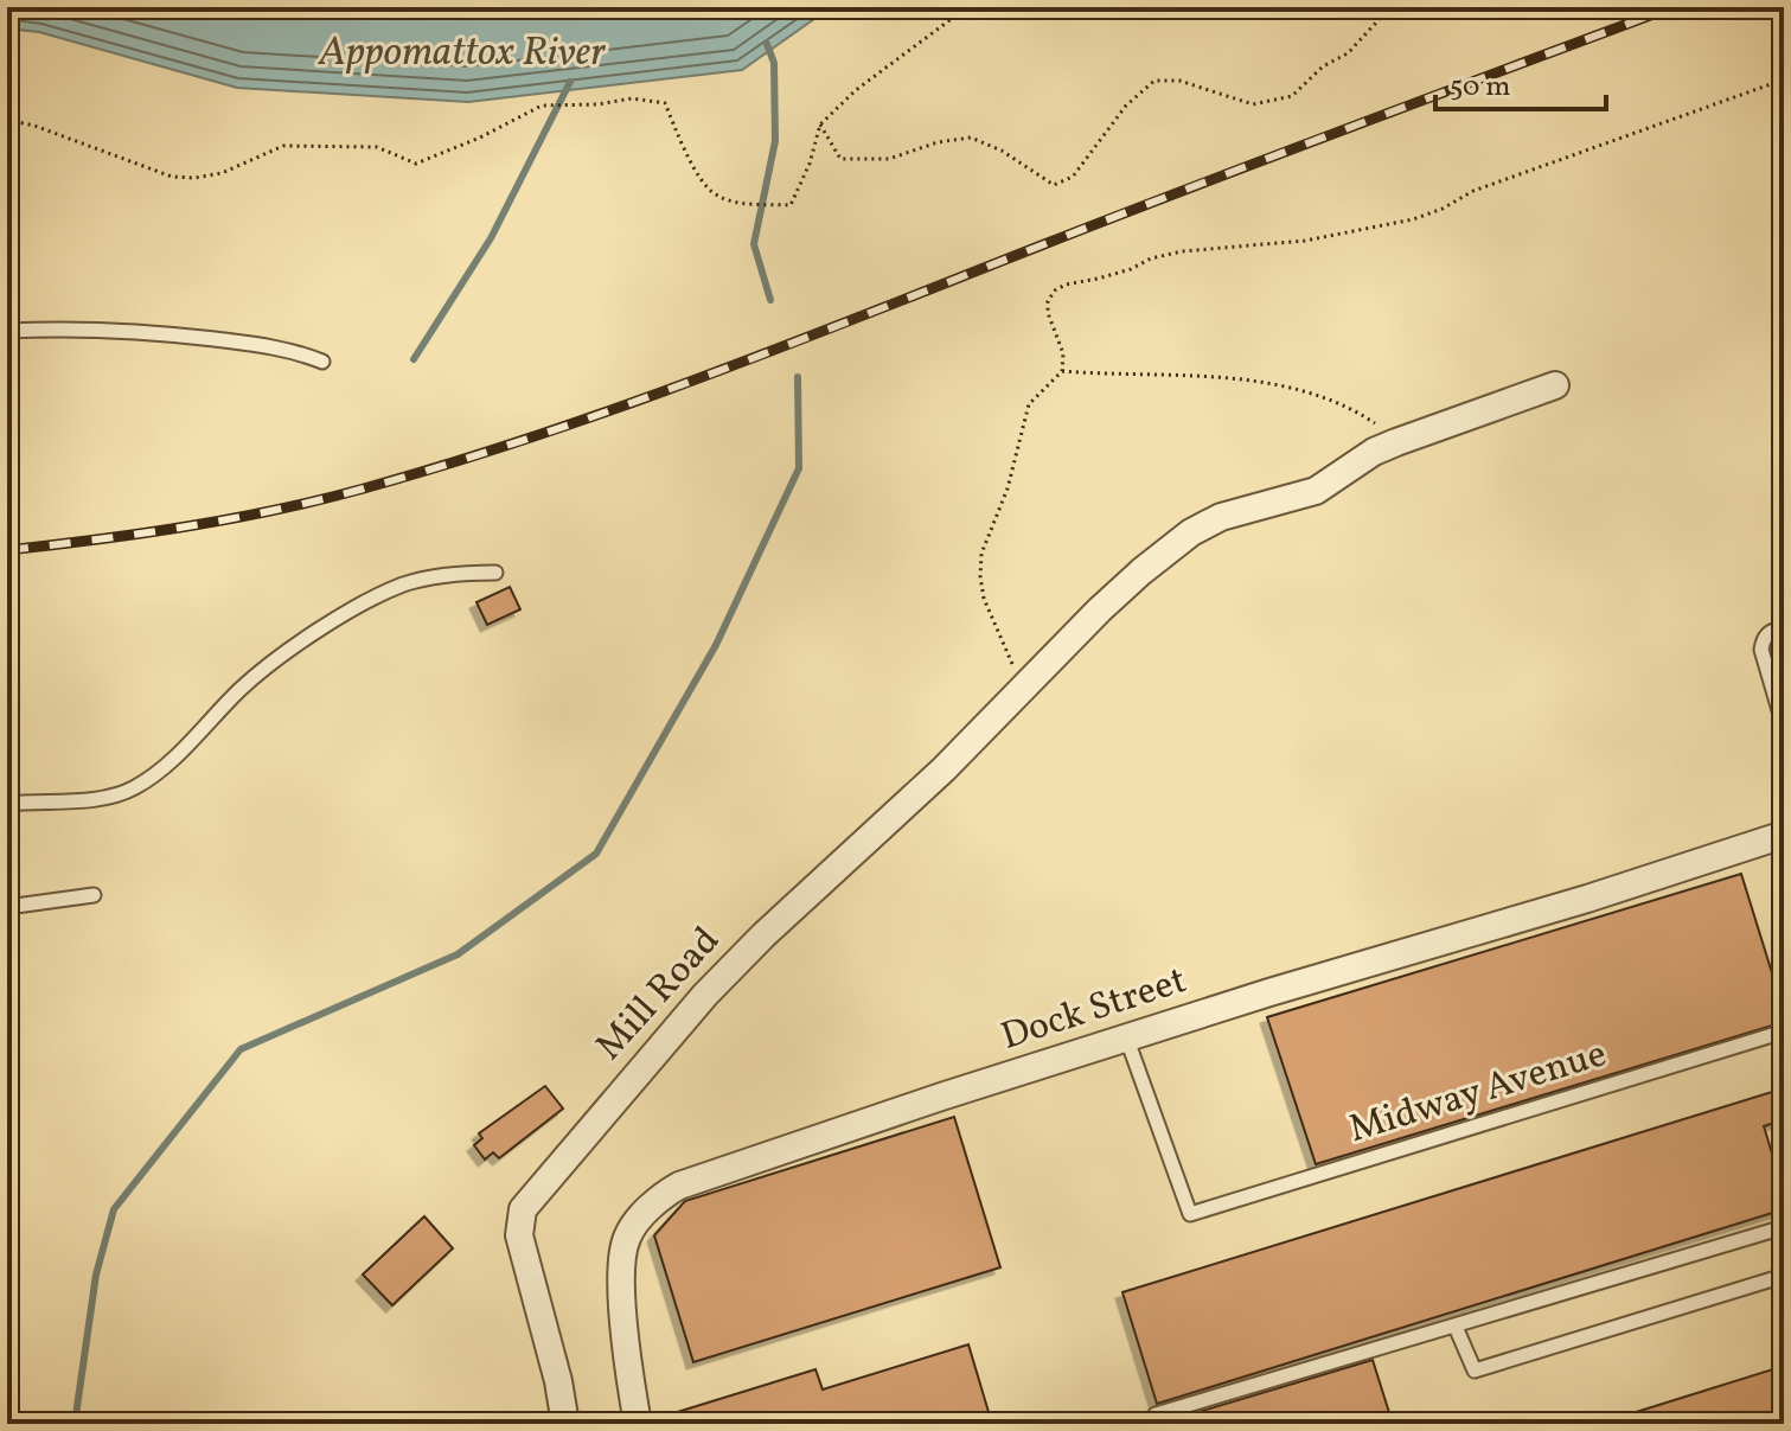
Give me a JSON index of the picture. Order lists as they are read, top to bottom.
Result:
{
  "streets": {
    "street": ["Mill Road", "Dock Street"],
    "lane": ["Midway Avenue"]
  },
  "crossings": [
    ["Dock Street", "Midway Avenue"]
  ],
  "water": ["Appomattox River"],
  "scale_bar": "50 m"
}
